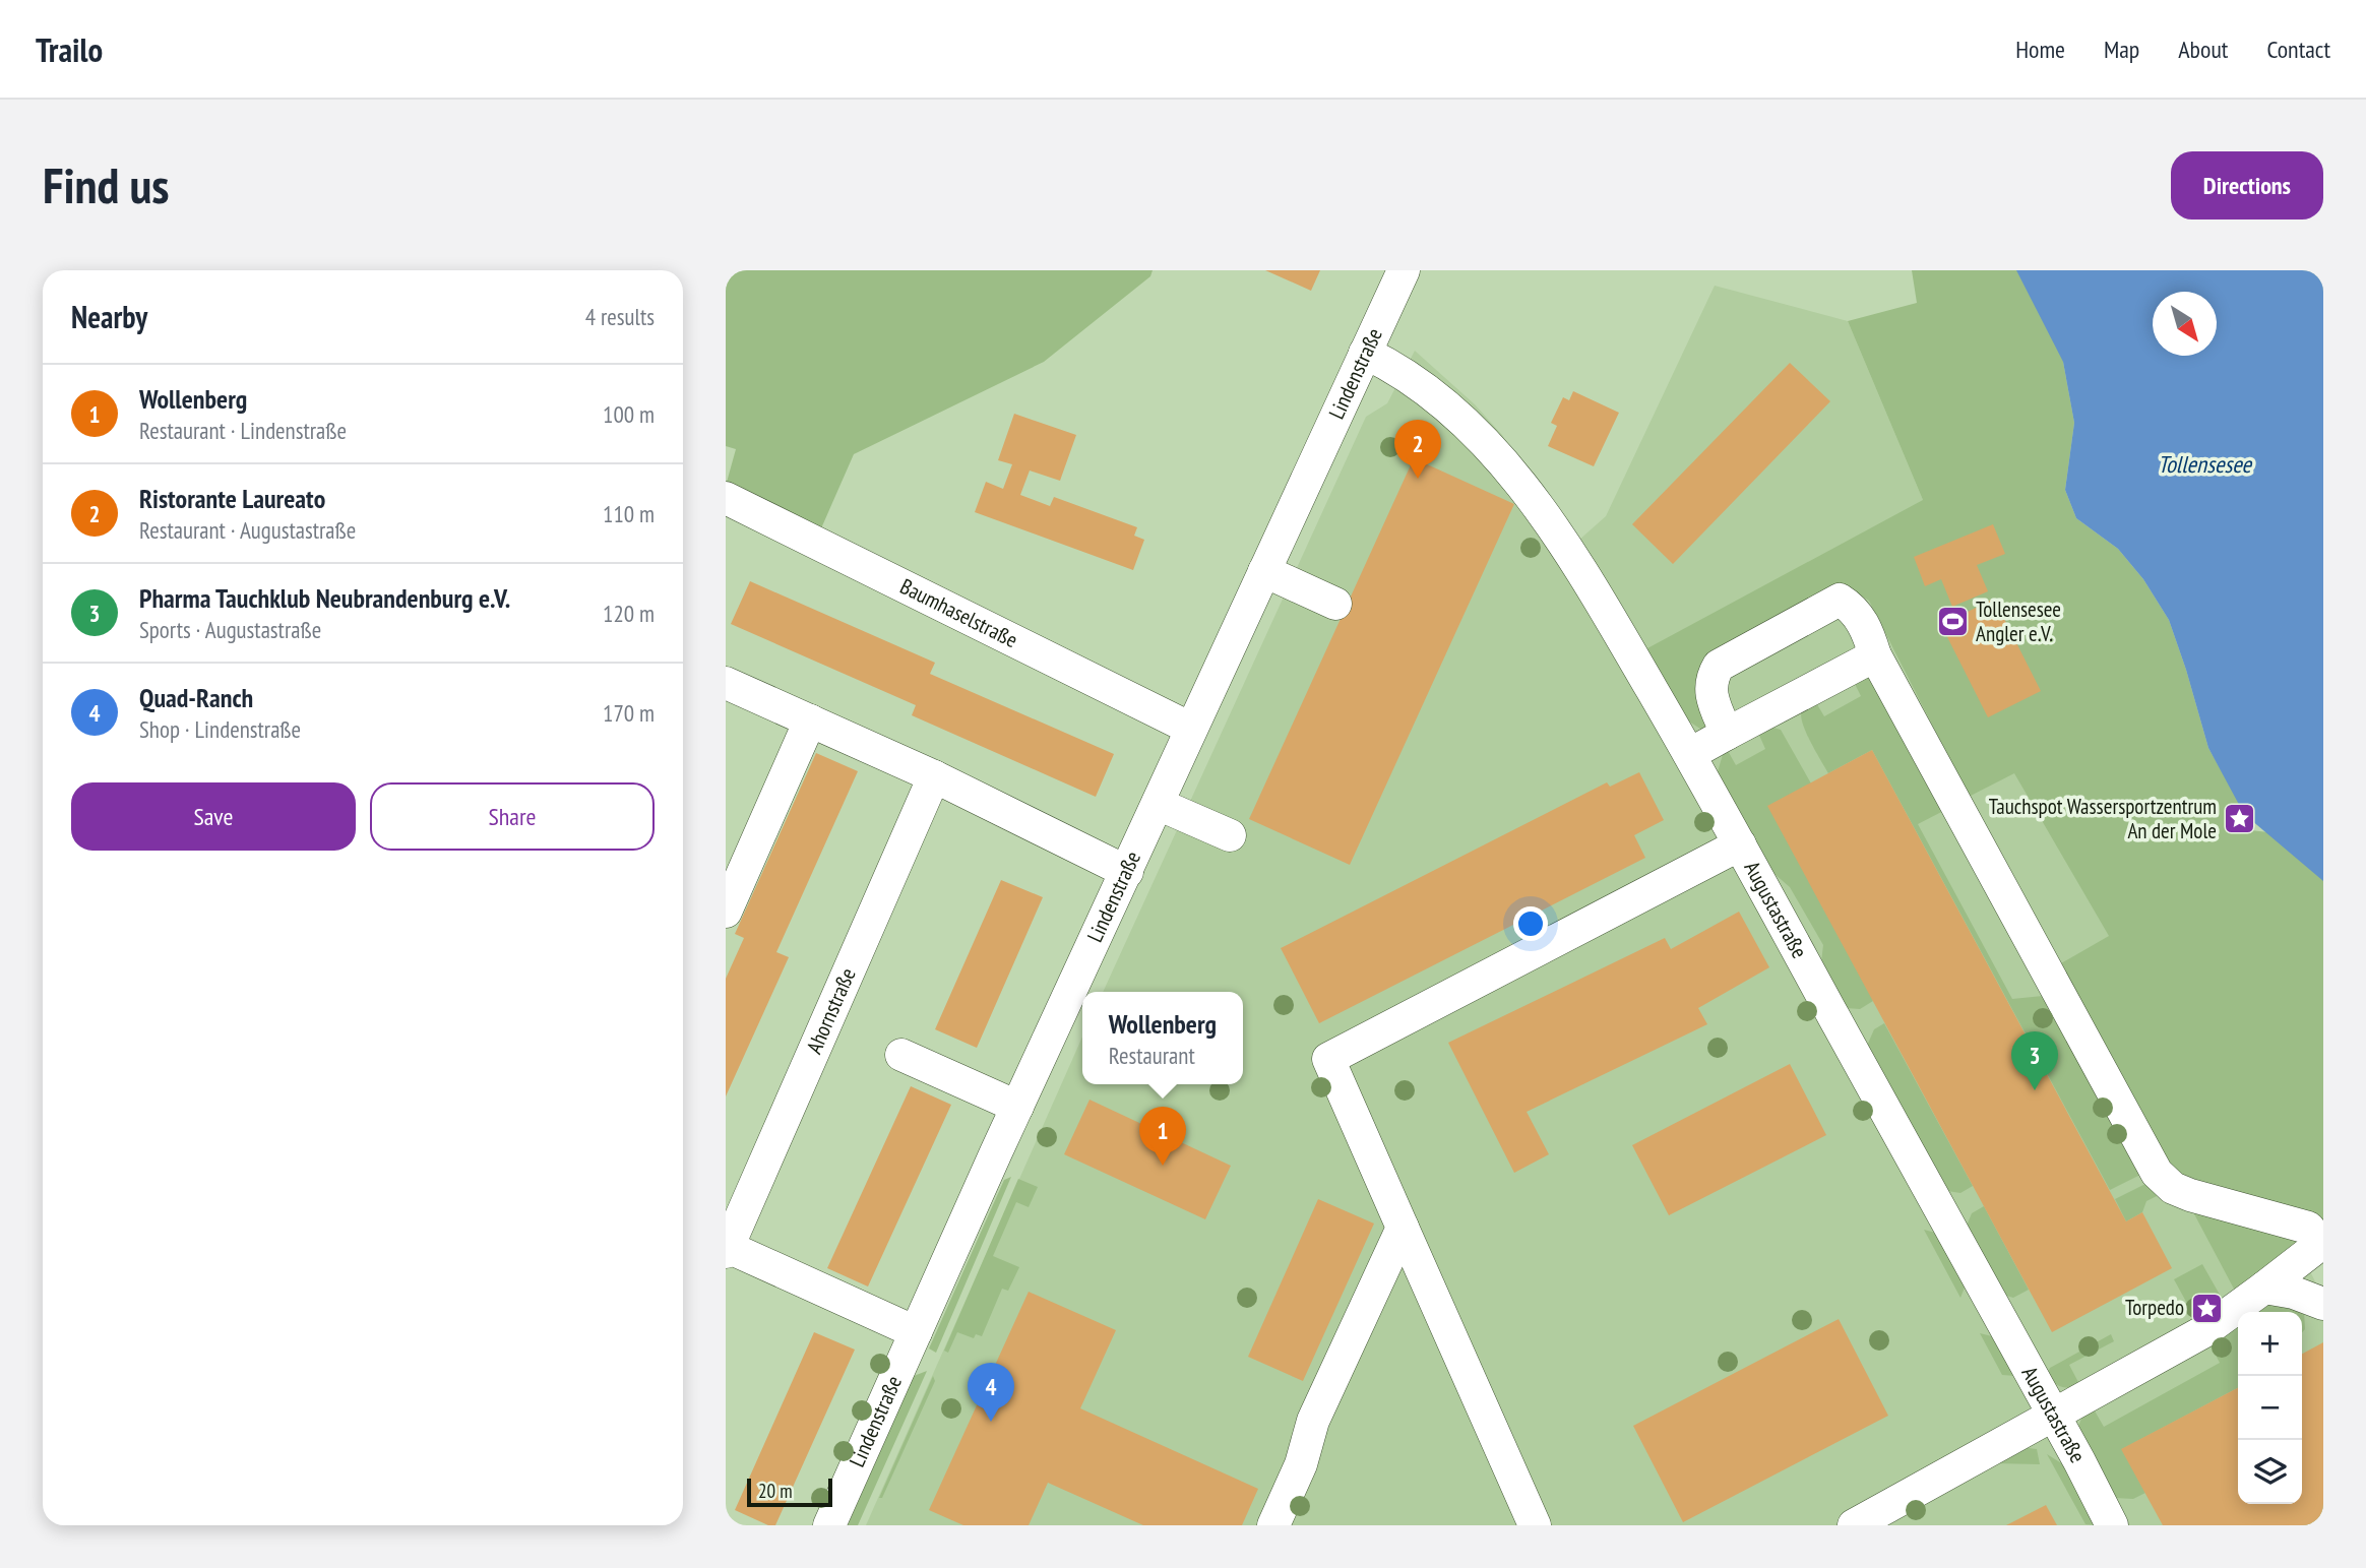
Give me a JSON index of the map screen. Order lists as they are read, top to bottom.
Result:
{
  "streets": {
    "street": [
      "Lindenstraße",
      "Baumhaselstraße",
      "Augustastraße",
      "Ahornstraße"
    ]
  },
  "crossings": [
    ["Lindenstraße", "Baumhaselstraße"],
    ["Lindenstraße", "Augustastraße"],
    ["Lindenstraße", "Ahornstraße"]
  ],
  "water": ["Tollensesee"],
  "places": {
    "sports": ["Tollensesee Angler e.V."],
    "place": ["Tauchspot Wassersportzentrum An der Mole", "Torpedo"]
  },
  "scale_bar": "20 m",
  "north": "bottom right",
  "page": {
    "header": "Trailo",
    "nav": [
      "Home",
      "Map",
      "About",
      "Contact"
    ],
    "buttons": [
      "Directions",
      ["Save", "Share"]
    ],
    "title": "Find us",
    "heading": ["Nearby", "4 results"],
    "list": [
      {
        "mark": "1",
        "name": "Wollenberg",
        "note": "Restaurant · Lindenstraße",
        "value": "100 m"
      },
      {
        "mark": "2",
        "name": "Ristorante Laureato",
        "note": "Restaurant · Augustastraße",
        "value": "110 m"
      },
      {
        "mark": "3",
        "name": "Pharma Tauchklub Neubrandenburg e.V.",
        "note": "Sports · Augustastraße",
        "value": "120 m"
      },
      {
        "mark": "4",
        "name": "Quad-Ranch",
        "note": "Shop · Lindenstraße",
        "value": "170 m"
      }
    ],
    "pins": [
      "2",
      "3",
      "1",
      "4"
    ],
    "popup": ["Wollenberg", "Restaurant"],
    "map_buttons": ["+", "−"],
    "scale": "20 m"
  }
}
